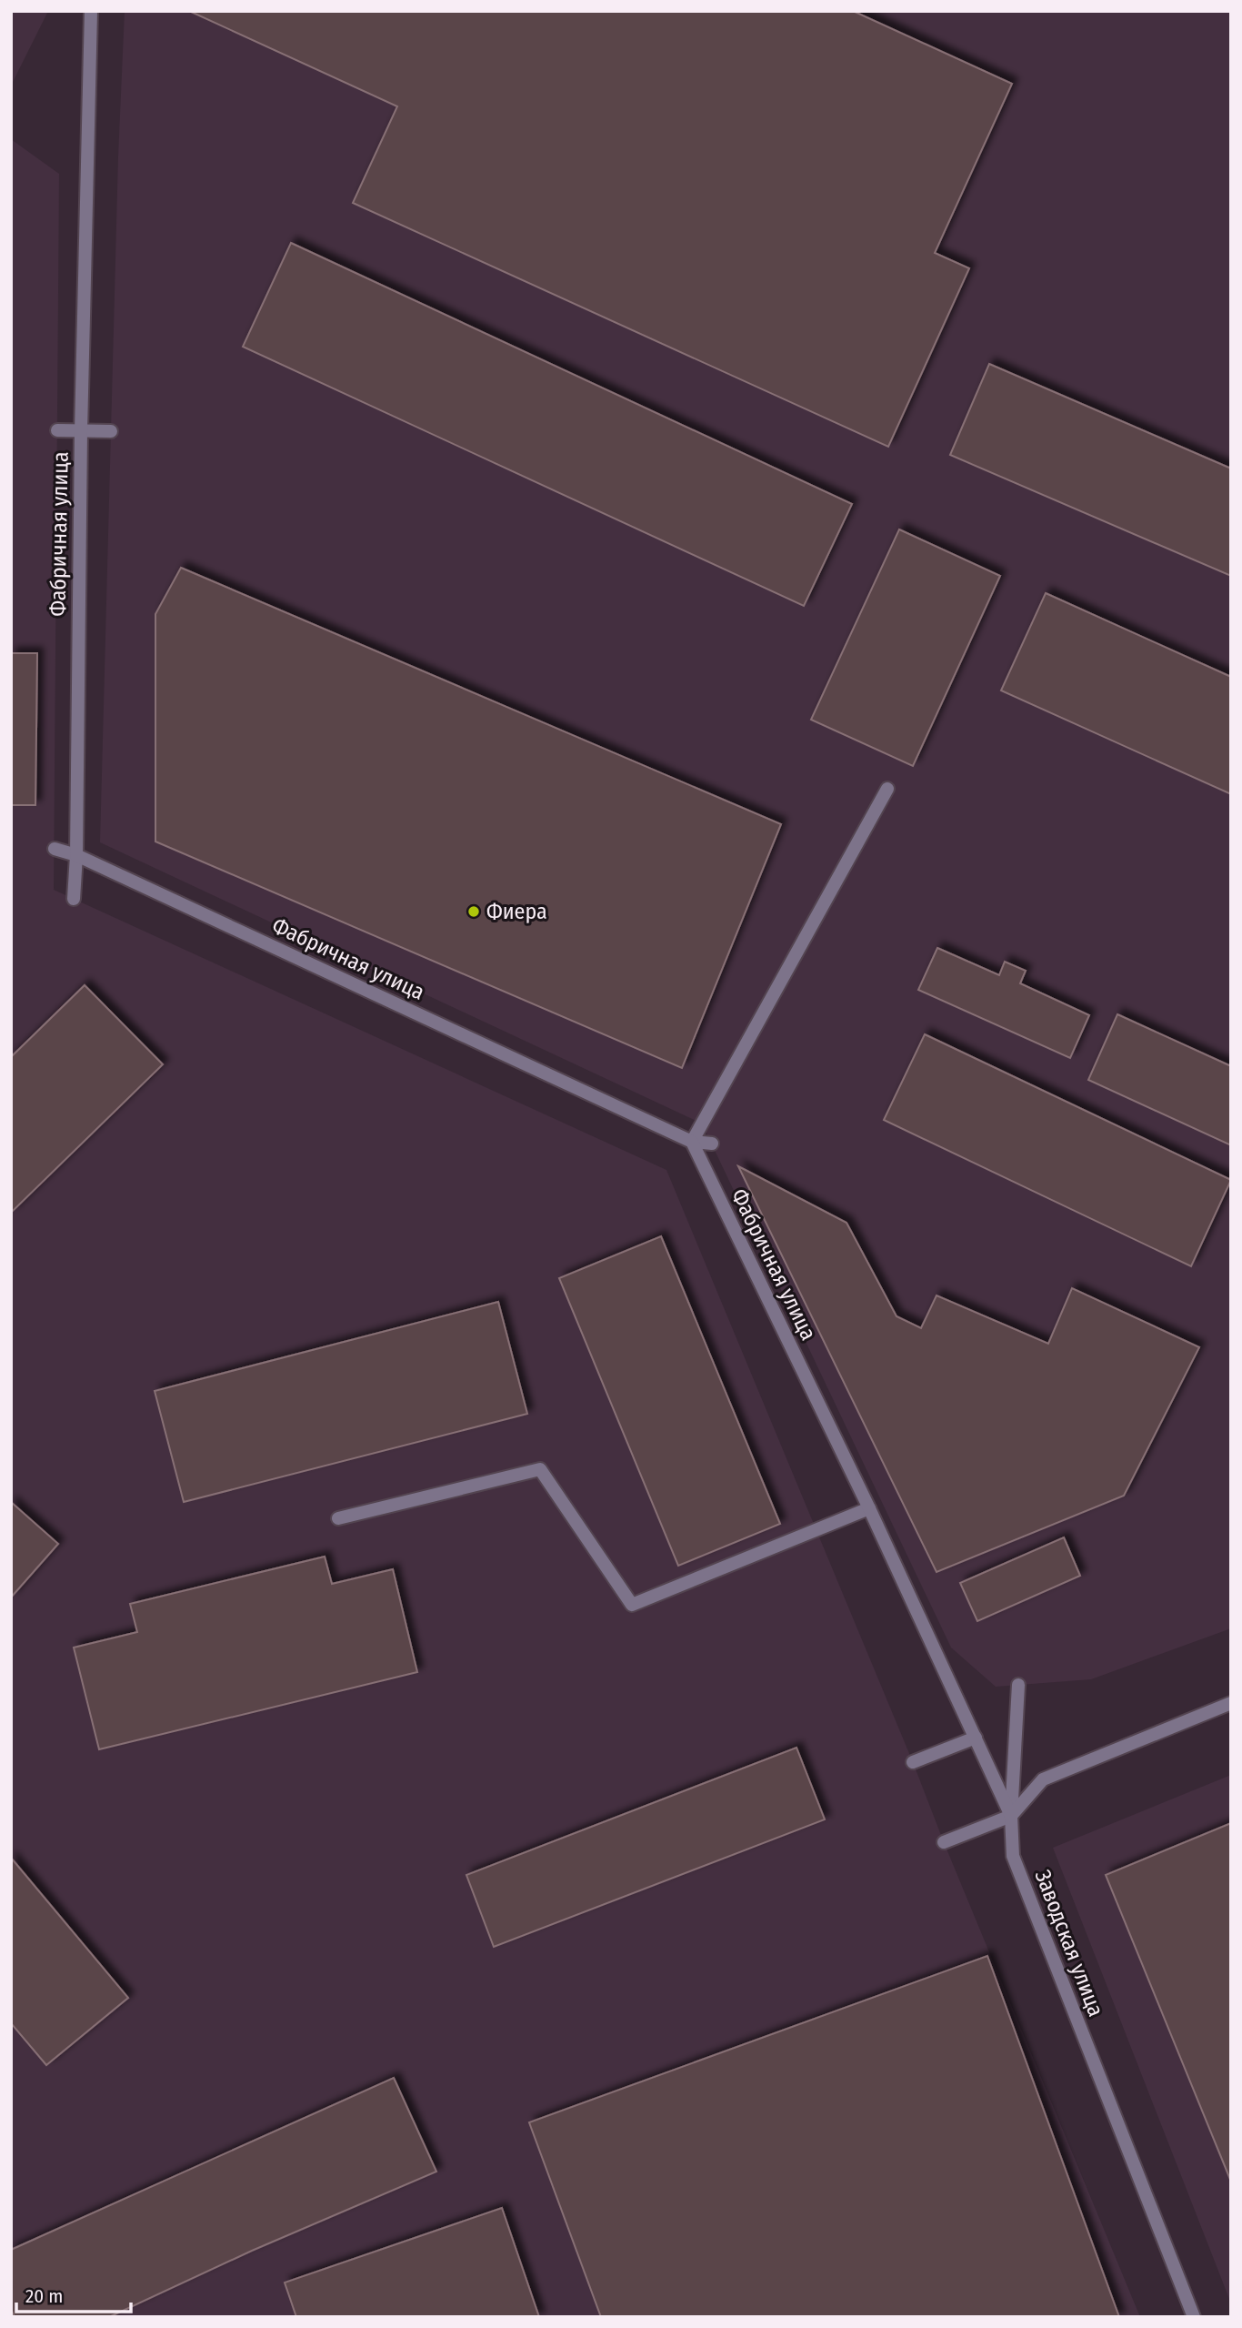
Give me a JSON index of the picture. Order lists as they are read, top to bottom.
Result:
{
  "streets": {
    "street": ["Фабричная улица", "Заводская улица"]
  },
  "crossings": [
    ["Фабричная улица", "Заводская улица"]
  ],
  "places": ["Фиера"],
  "scale_bar": "20 m"
}
